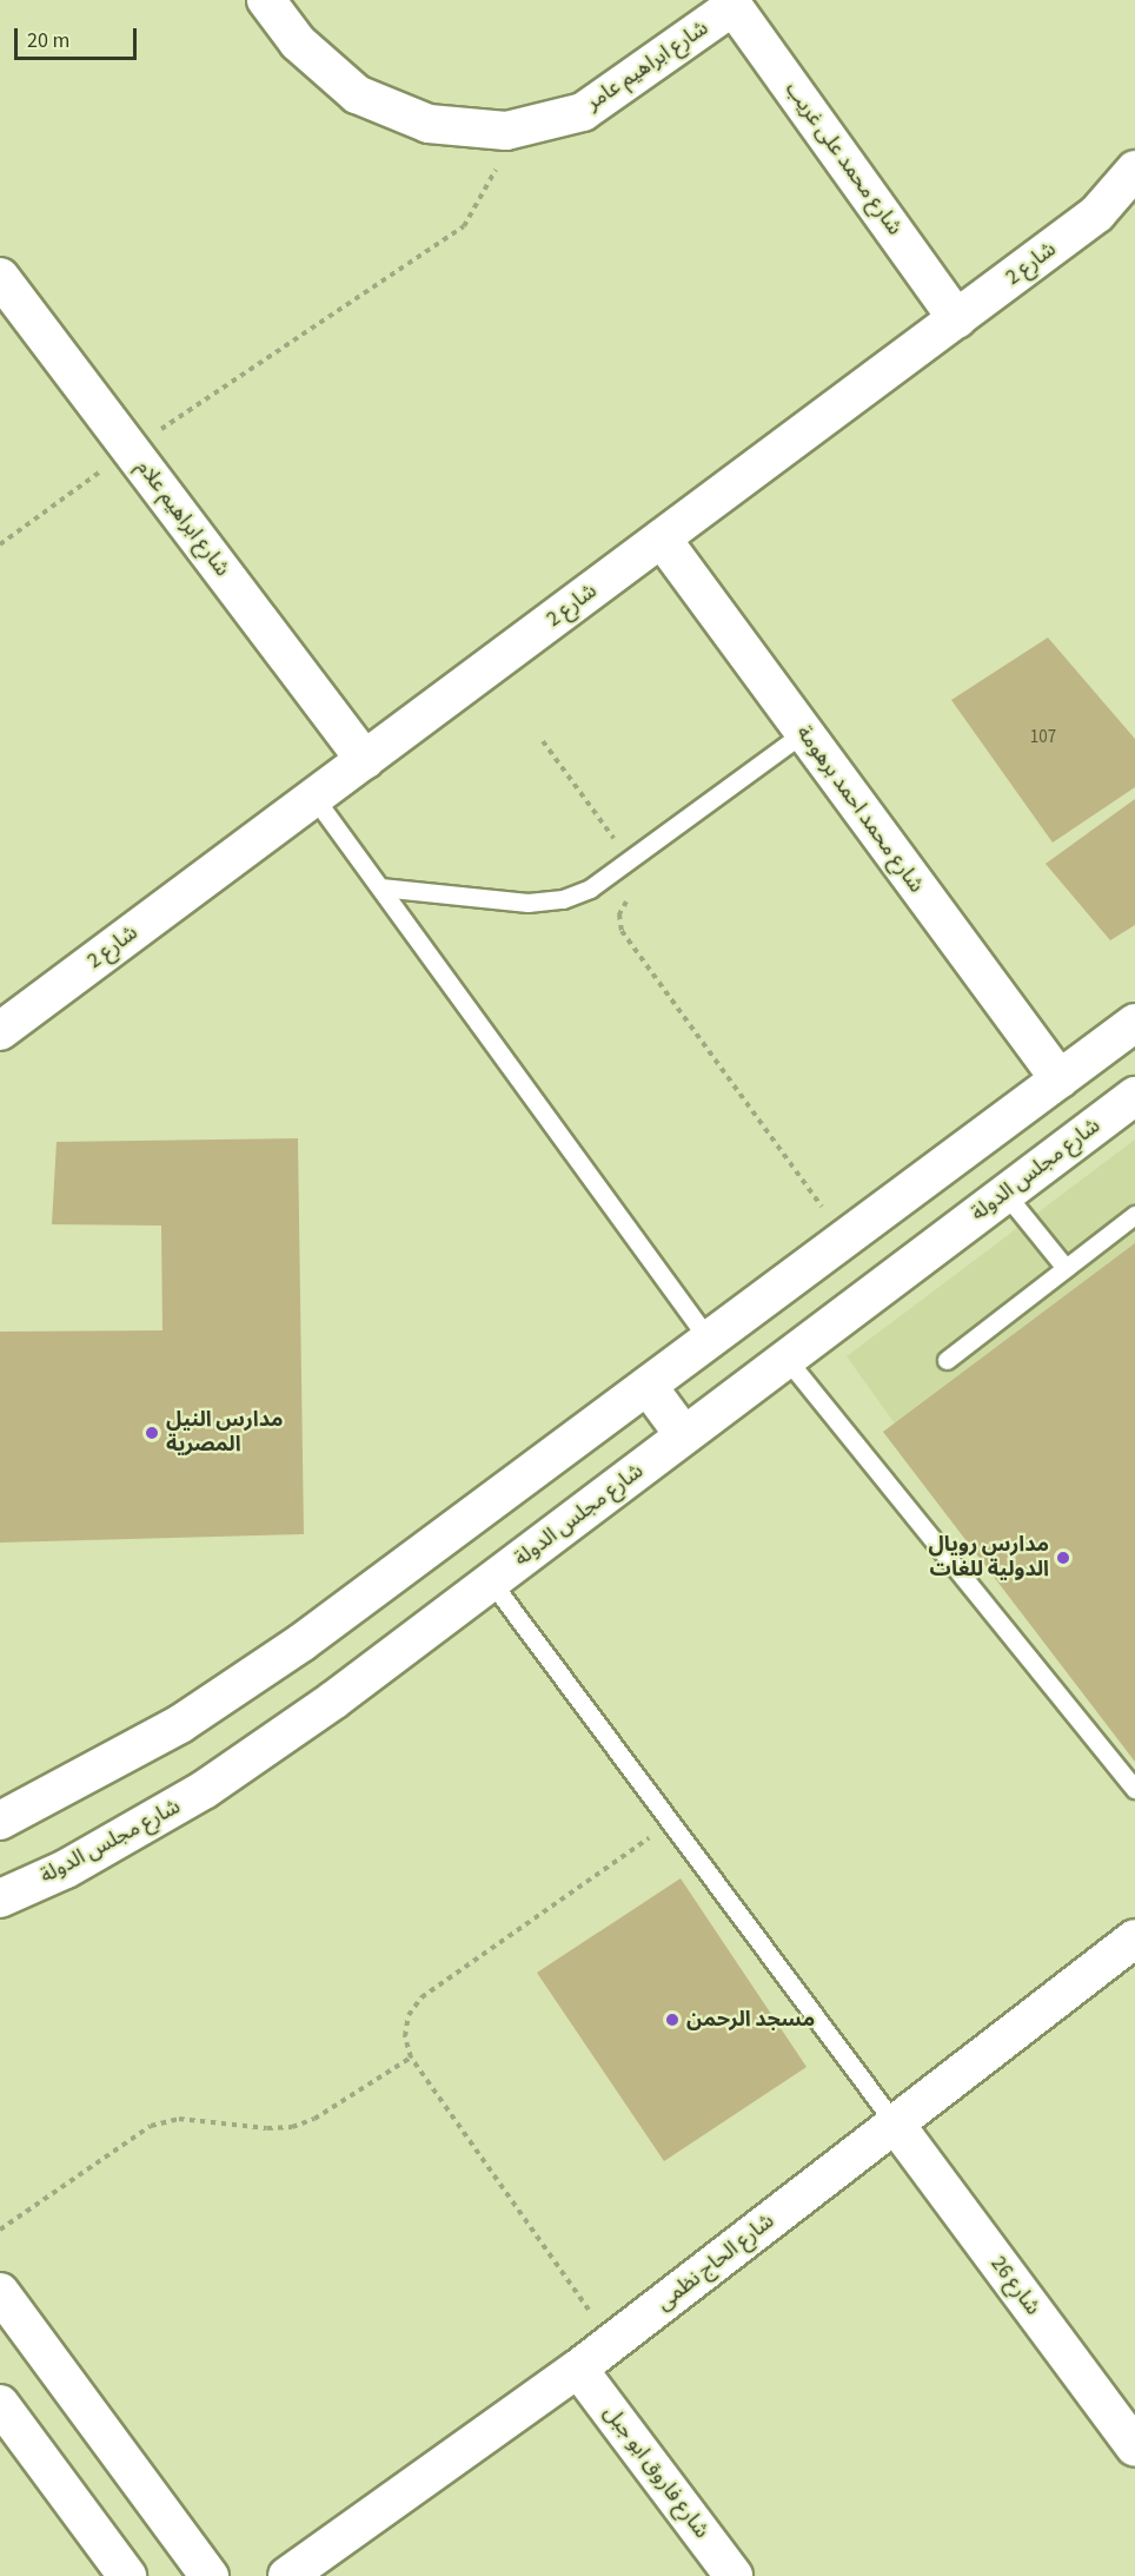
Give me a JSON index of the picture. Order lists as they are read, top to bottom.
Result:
{
  "streets": {
    "street": [
      "شارع ابراهيم عامر",
      "شارع محمد على غريب",
      "شارع 2",
      "شارع ابراهيم علام",
      "شارع محمد احمد برهومة",
      "شارع مجلس الدولة",
      "شارع الحاج نظمى",
      "شارع 26",
      "شارع فاروق ابو جبل"
    ]
  },
  "crossings": [
    ["شارع ابراهيم عامر", "شارع محمد على غريب"],
    ["شارع محمد على غريب", "شارع 2"],
    ["شارع 2", "شارع ابراهيم علام"],
    ["شارع 2", "شارع محمد احمد برهومة"],
    ["شارع الحاج نظمى", "شارع 26"],
    ["شارع الحاج نظمى", "شارع فاروق ابو جبل"]
  ],
  "places": ["مدارس النيل المصرية", "مدارس رويال الدولية للغات", "مسجد الرحمن"],
  "house_numbers": ["107"],
  "scale_bar": "20 m"
}
